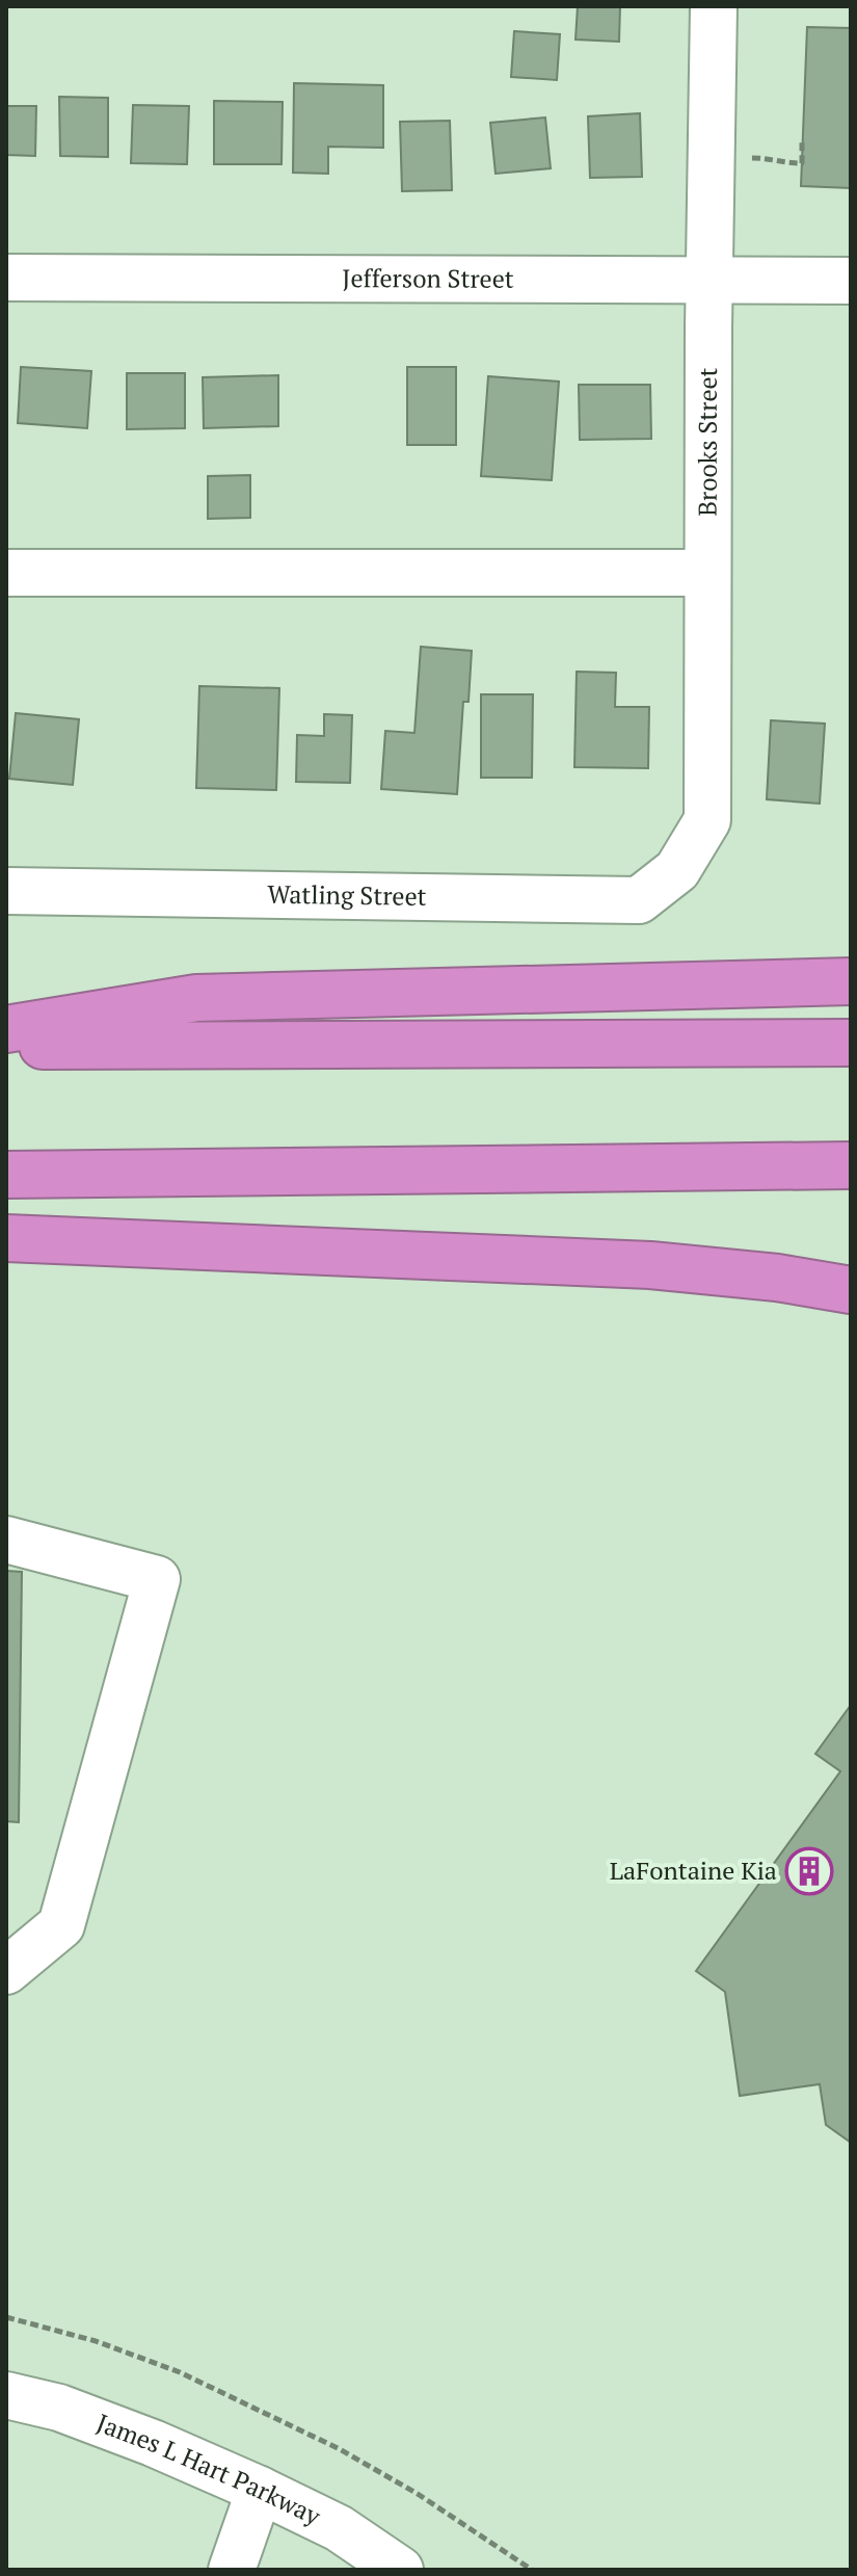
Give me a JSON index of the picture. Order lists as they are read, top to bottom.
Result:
{
  "streets": {
    "street": [
      "Jefferson Street",
      "Brooks Street",
      "Watling Street",
      "James L Hart Parkway"
    ]
  },
  "crossings": [
    ["Jefferson Street", "Brooks Street"],
    ["Brooks Street", "Watling Street"]
  ],
  "places": {
    "building": ["LaFontaine Kia"]
  }
}
